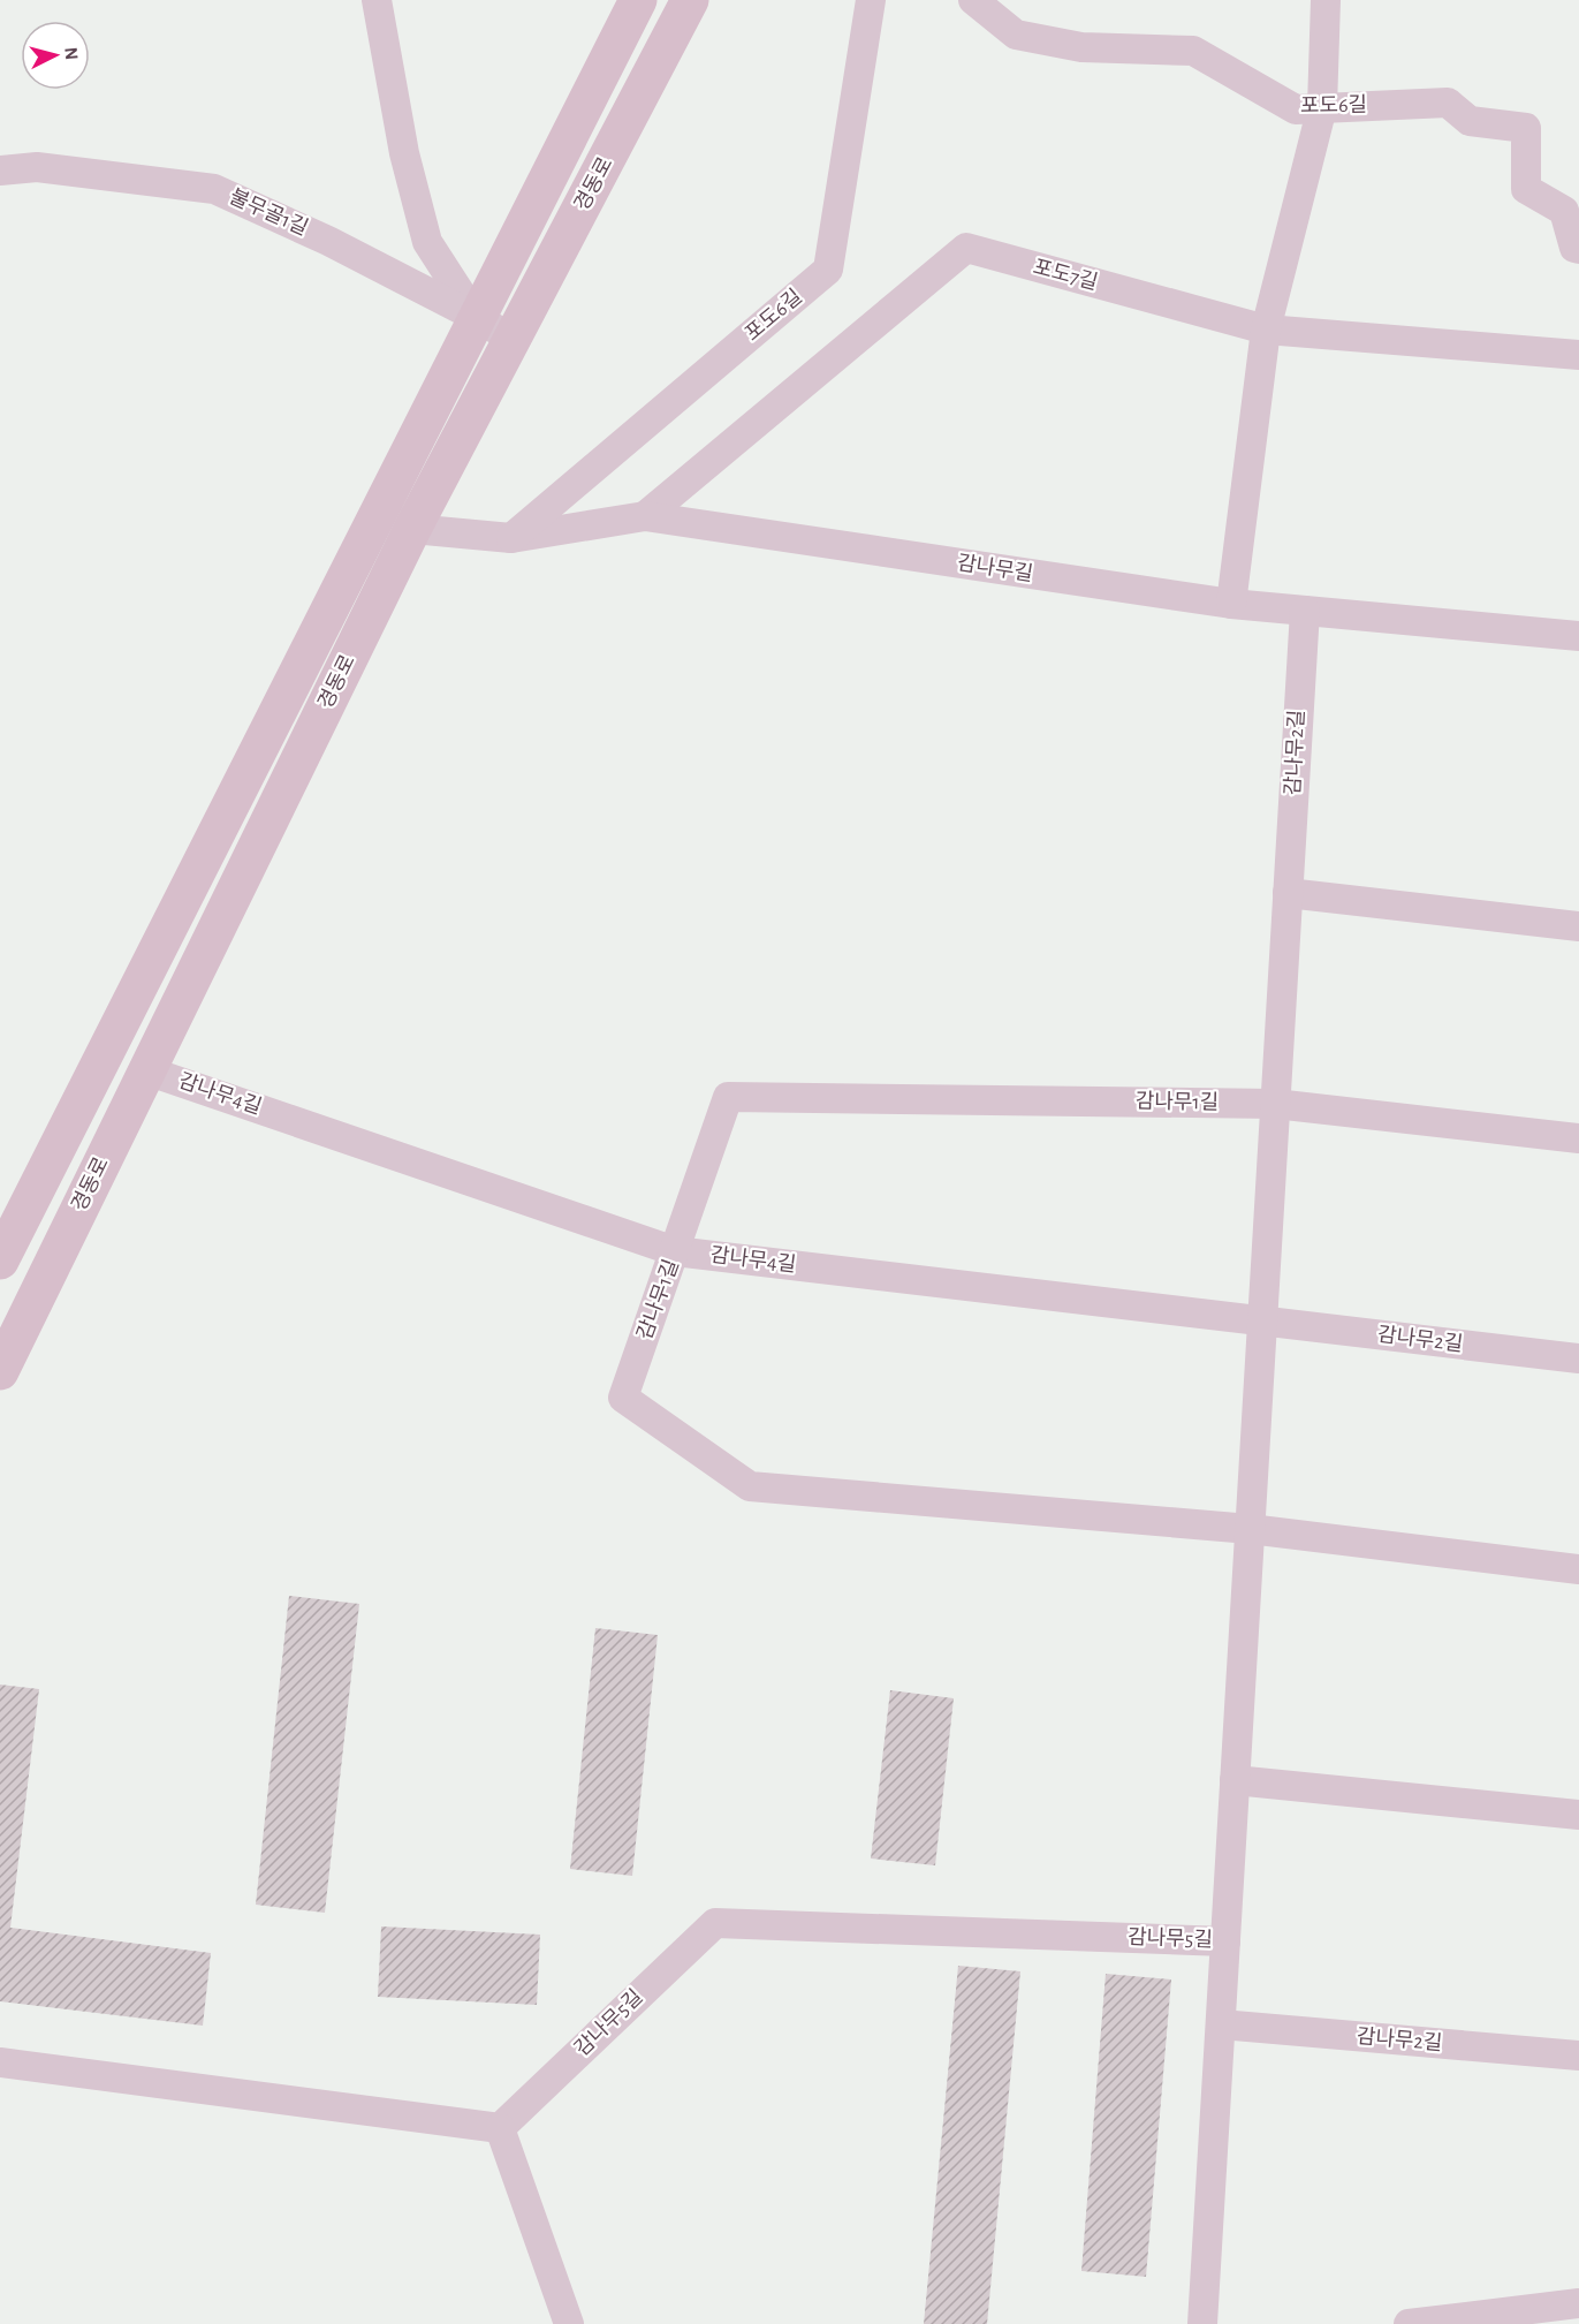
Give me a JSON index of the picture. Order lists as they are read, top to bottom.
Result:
{
  "streets": {
    "street": [
      "포도6길",
      "경동로",
      "불무골1길",
      "포도7길",
      "감나무길",
      "감나무2길",
      "감나무4길",
      "감나무1길",
      "감나무5길"
    ]
  },
  "crossings": [
    ["포도6길", "감나무길"],
    ["경동로", "불무골1길"],
    ["경동로", "감나무길"],
    ["경동로", "감나무4길"],
    ["포도7길", "감나무길"],
    ["감나무길", "감나무2길"],
    ["감나무2길", "감나무4길"],
    ["감나무2길", "감나무1길"],
    ["감나무2길", "감나무5길"],
    ["감나무4길", "감나무1길"]
  ],
  "north": "right"
}
